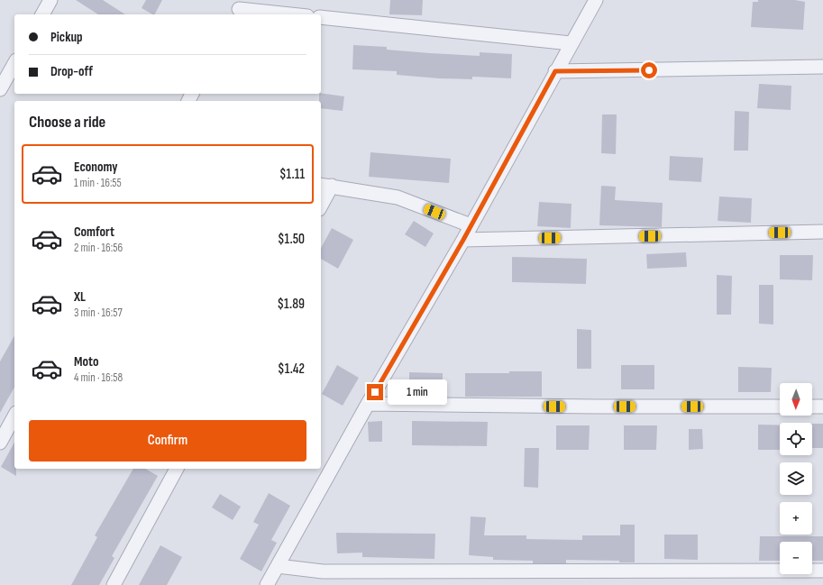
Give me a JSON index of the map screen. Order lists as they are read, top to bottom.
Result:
{
  "north": "bottom",
  "page": {
    "banner": ["Pickup", "Drop-off"],
    "heading": "Choose a ride",
    "list": [
      {
        "name": "Economy",
        "note": "1 min · 16:55",
        "value": "$1.11"
      },
      {
        "name": "Comfort",
        "note": "2 min · 16:56",
        "value": "$1.50"
      },
      {
        "name": "XL",
        "note": "3 min · 16:57",
        "value": "$1.89"
      },
      {
        "name": "Moto",
        "note": "4 min · 16:58",
        "value": "$1.42"
      }
    ],
    "bubble": "1 min",
    "map_buttons": ["+", "−"],
    "buttons": "Confirm"
  }
}
